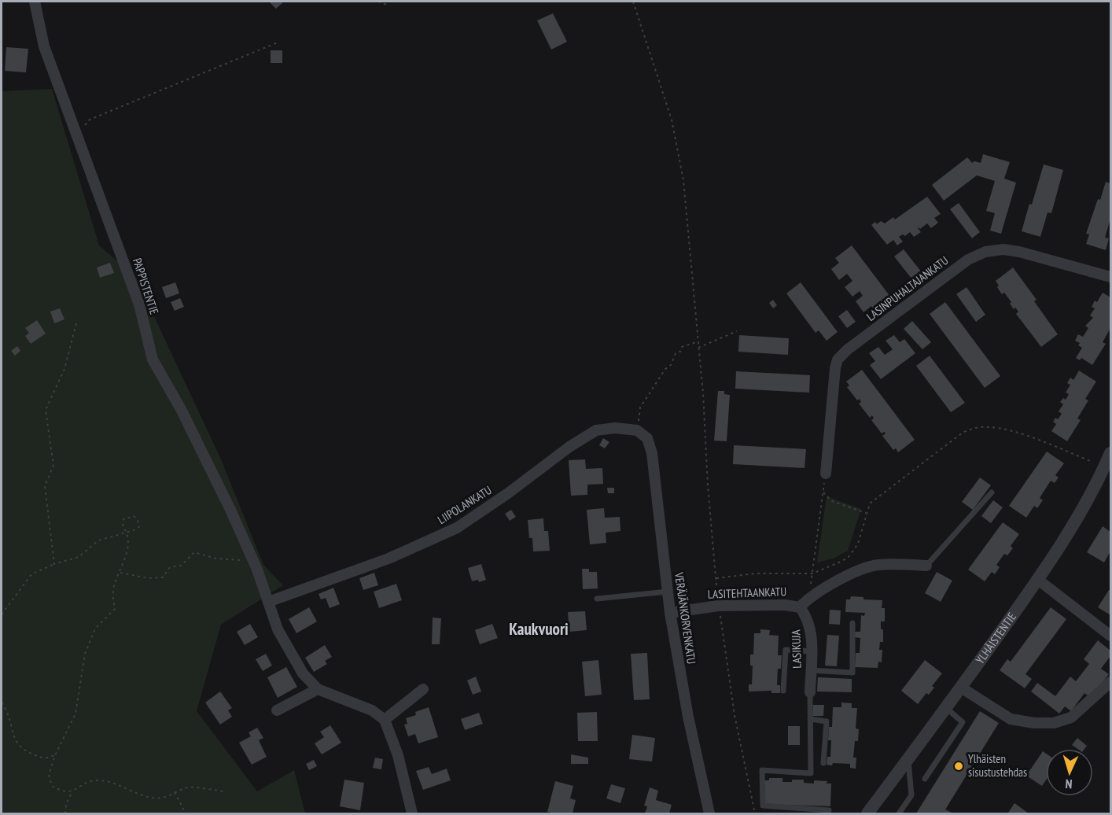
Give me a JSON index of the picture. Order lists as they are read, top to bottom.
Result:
{
  "streets": {
    "street": [
      "PAPPISTENTIE",
      "LASINPUHALTAJANKATU",
      "LIIPOLANKATU",
      "LASITEHTAANKATU",
      "VERÄJÄNKORVENKATU",
      "YLHÄISTENTIE",
      "LASIKUJA"
    ]
  },
  "crossings": [
    ["PAPPISTENTIE", "LIIPOLANKATU"],
    ["LIIPOLANKATU", "VERÄJÄNKORVENKATU"],
    ["LASITEHTAANKATU", "VERÄJÄNKORVENKATU"],
    ["LASITEHTAANKATU", "LASIKUJA"]
  ],
  "districts": ["Kaukvuori"],
  "places": ["Ylhäisten sisustustehdas"],
  "north": "bottom"
}
